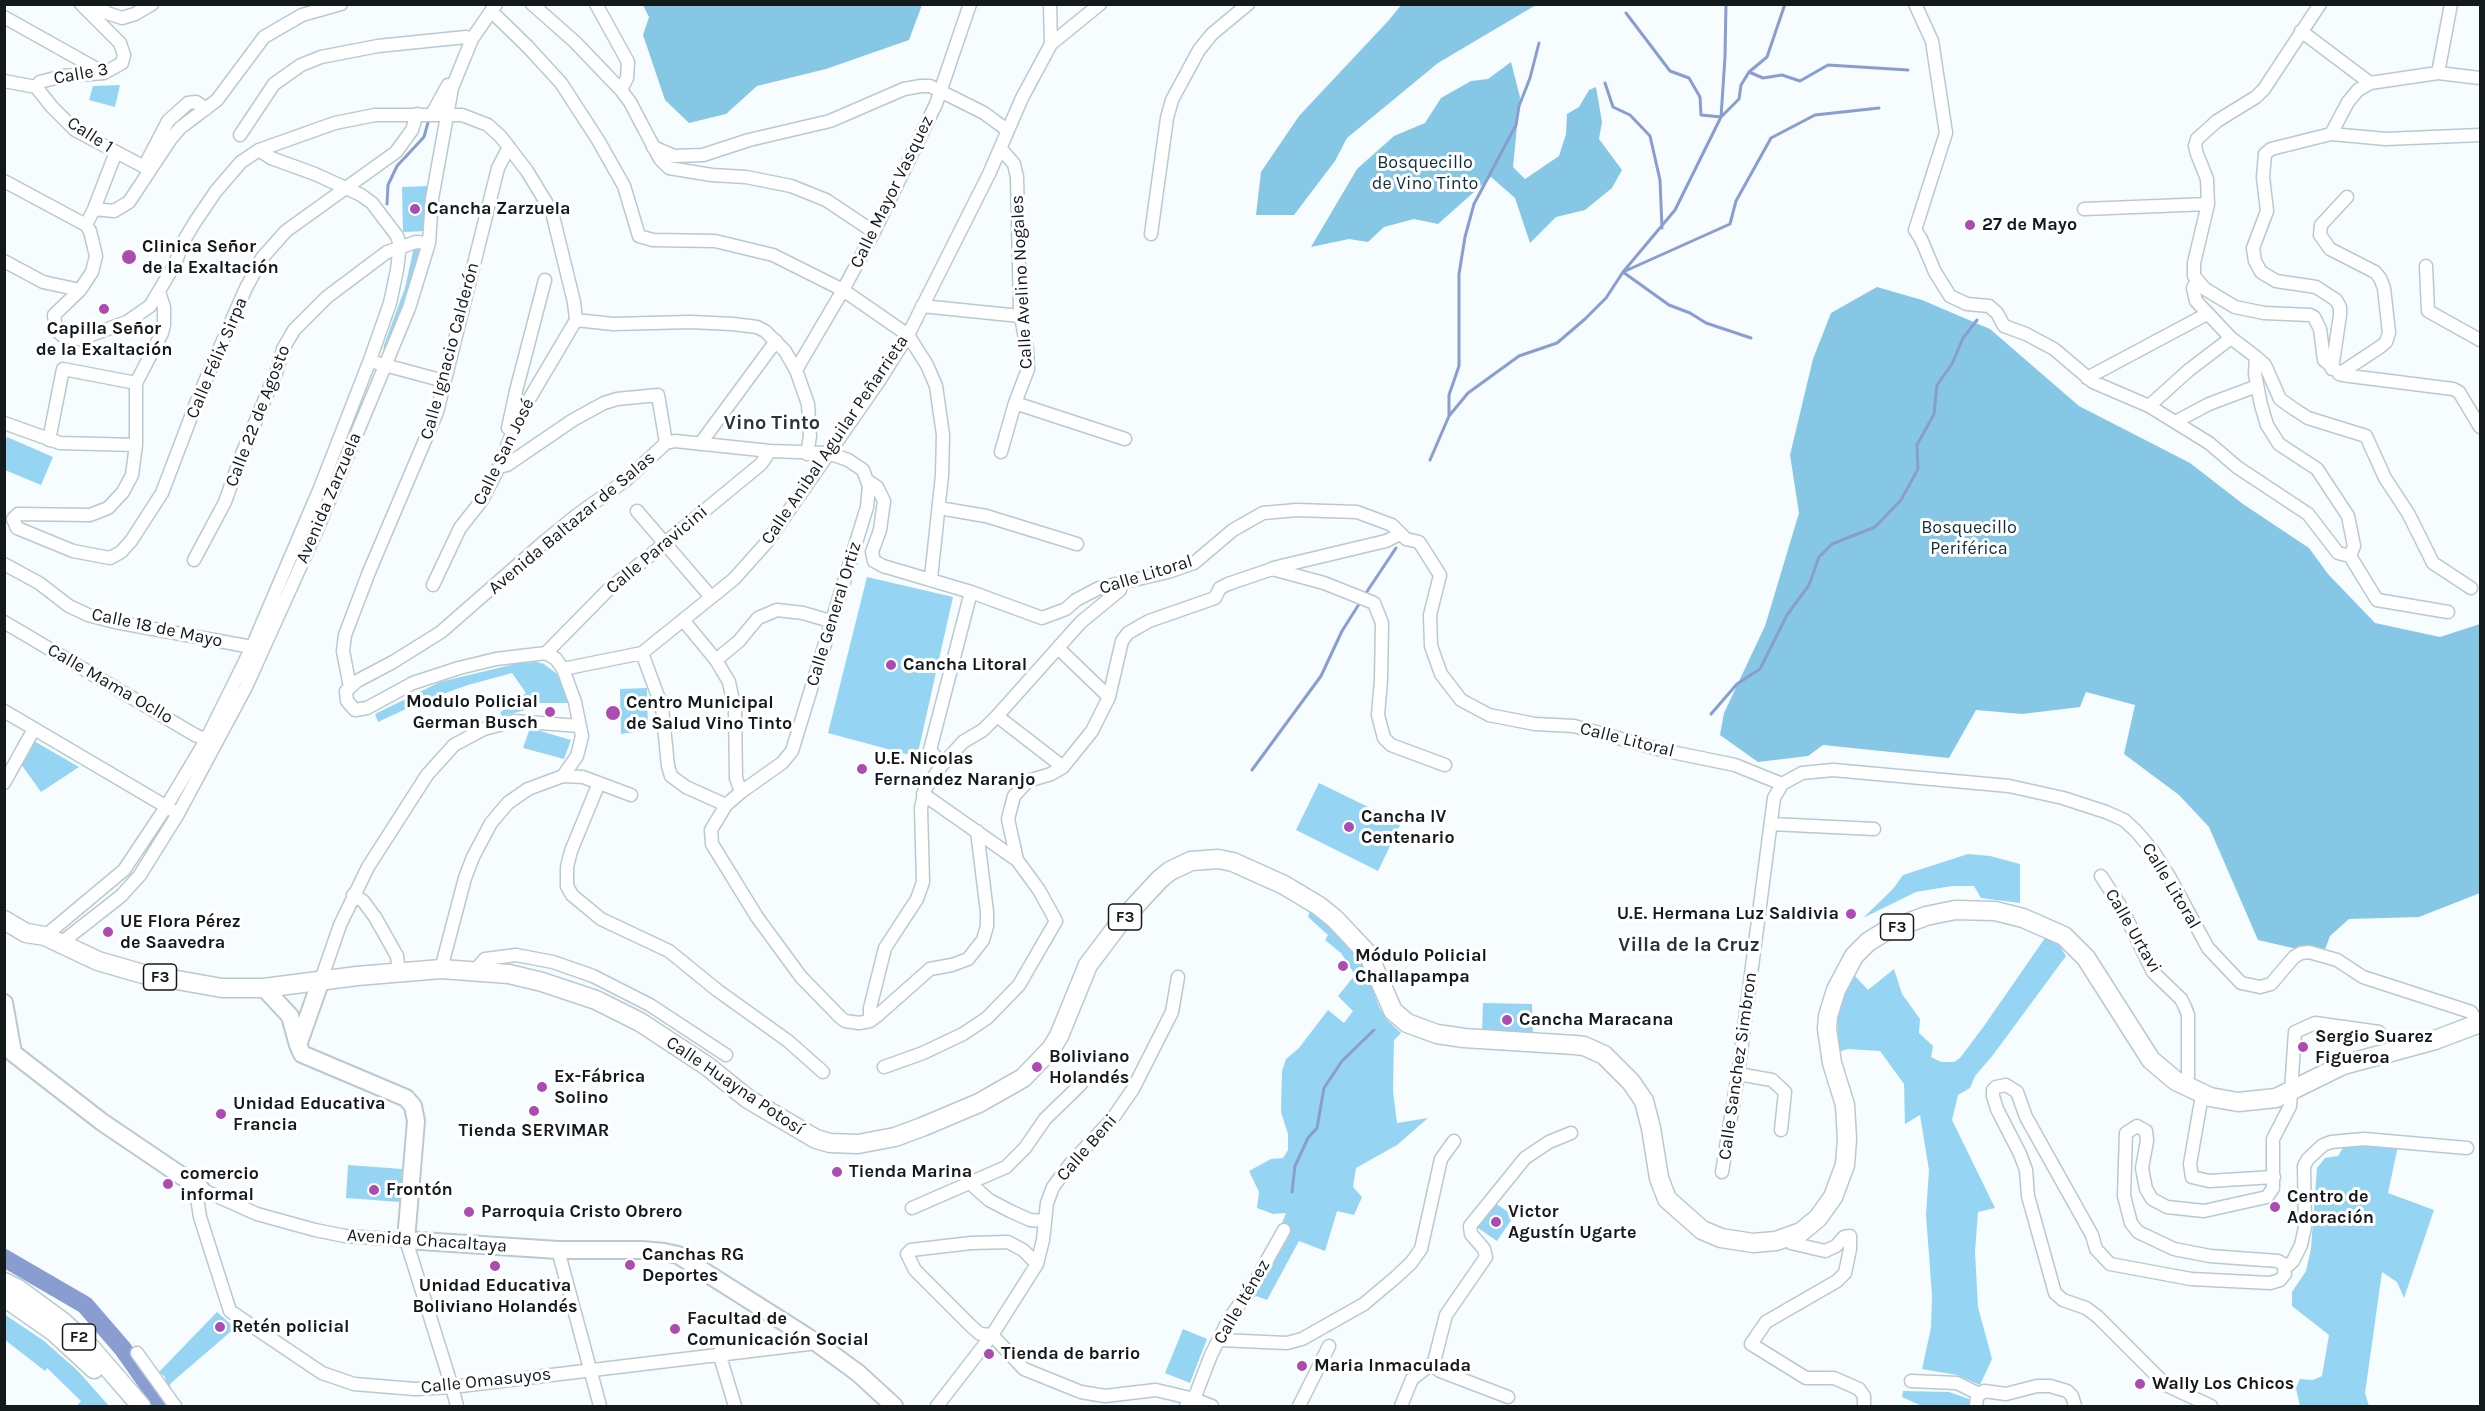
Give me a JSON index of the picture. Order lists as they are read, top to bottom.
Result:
{
  "streets": {
    "highway": ["F3", "Calle Huayna Potosí", "F2"],
    "main road": ["Avenida Chacaltaya"],
    "street": [
      "Calle 3",
      "Calle 1",
      "Calle Mayor Vasquez",
      "Calle Avelino Nogales",
      "Calle Ignacio Calderón",
      "Calle Félix Sirpa",
      "Calle 22 de Agosto",
      "Calle Anibal Aguilar Peñarrieta",
      "Calle San José",
      "Avenida Zarzuela",
      "Avenida Baltazar de Salas",
      "Calle Paravicini",
      "Calle Litoral",
      "Calle General Ortiz",
      "Calle 18 de Mayo",
      "Calle Mama Ocllo",
      "Calle Urtavi",
      "Calle Sanchez Simbron",
      "Calle Beni",
      "Calle Iténez",
      "Calle Omasuyos"
    ]
  },
  "crossings": [
    ["Calle 3", "Calle 1"],
    ["Calle Avelino Nogales", "Calle Anibal Aguilar Peñarrieta"],
    ["Calle Ignacio Calderón", "Avenida Baltazar de Salas"],
    ["Calle 22 de Agosto", "Avenida Zarzuela"],
    ["Avenida Zarzuela", "Calle 18 de Mayo"],
    ["Avenida Zarzuela", "Calle Mama Ocllo"],
    ["Avenida Zarzuela", "Calle Huayna Potosí"],
    ["Avenida Baltazar de Salas", "Calle Paravicini"],
    ["Calle Litoral", "Calle General Ortiz"],
    ["Calle Litoral", "Calle Sanchez Simbron"],
    ["Calle Litoral", "Calle Huayna Potosí"],
    ["Calle Urtavi", "Calle Huayna Potosí"],
    ["Avenida Chacaltaya", "Calle Omasuyos"]
  ],
  "districts": ["Vino Tinto", "Villa de la Cruz"],
  "parks": ["Bosquecillo de Vino Tinto", "Bosquecillo Periférica"],
  "places": [
    "Cancha Zarzuela",
    "27 de Mayo",
    "Clinica Señor de la Exaltación",
    "Capilla Señor de la Exaltación",
    "Cancha Litoral",
    "Modulo Policial German Busch",
    "Centro Municipal de Salud Vino Tinto",
    "U.E. Nicolas Fernandez Naranjo",
    "Cancha IV Centenario",
    "U.E. Hermana Luz Saldivia",
    "UE Flora Pérez de Saavedra",
    "Módulo Policial Challapampa",
    "Cancha Maracana",
    "Sergio Suarez Figueroa",
    "Boliviano Holandés",
    "Ex-Fábrica Solino",
    "Tienda SERVIMAR",
    "Unidad Educativa Francia",
    "Tienda Marina",
    "comercio informal",
    "Frontón",
    "Centro de Adoración",
    "Parroquia Cristo Obrero",
    "Victor Agustín Ugarte",
    "Canchas RG Deportes",
    "Unidad Educativa Boliviano Holandés",
    "Retén policial",
    "Facultad de Comunicación Social",
    "Tienda de barrio",
    "Maria Inmaculada",
    "Wally Los Chicos"
  ]
}
